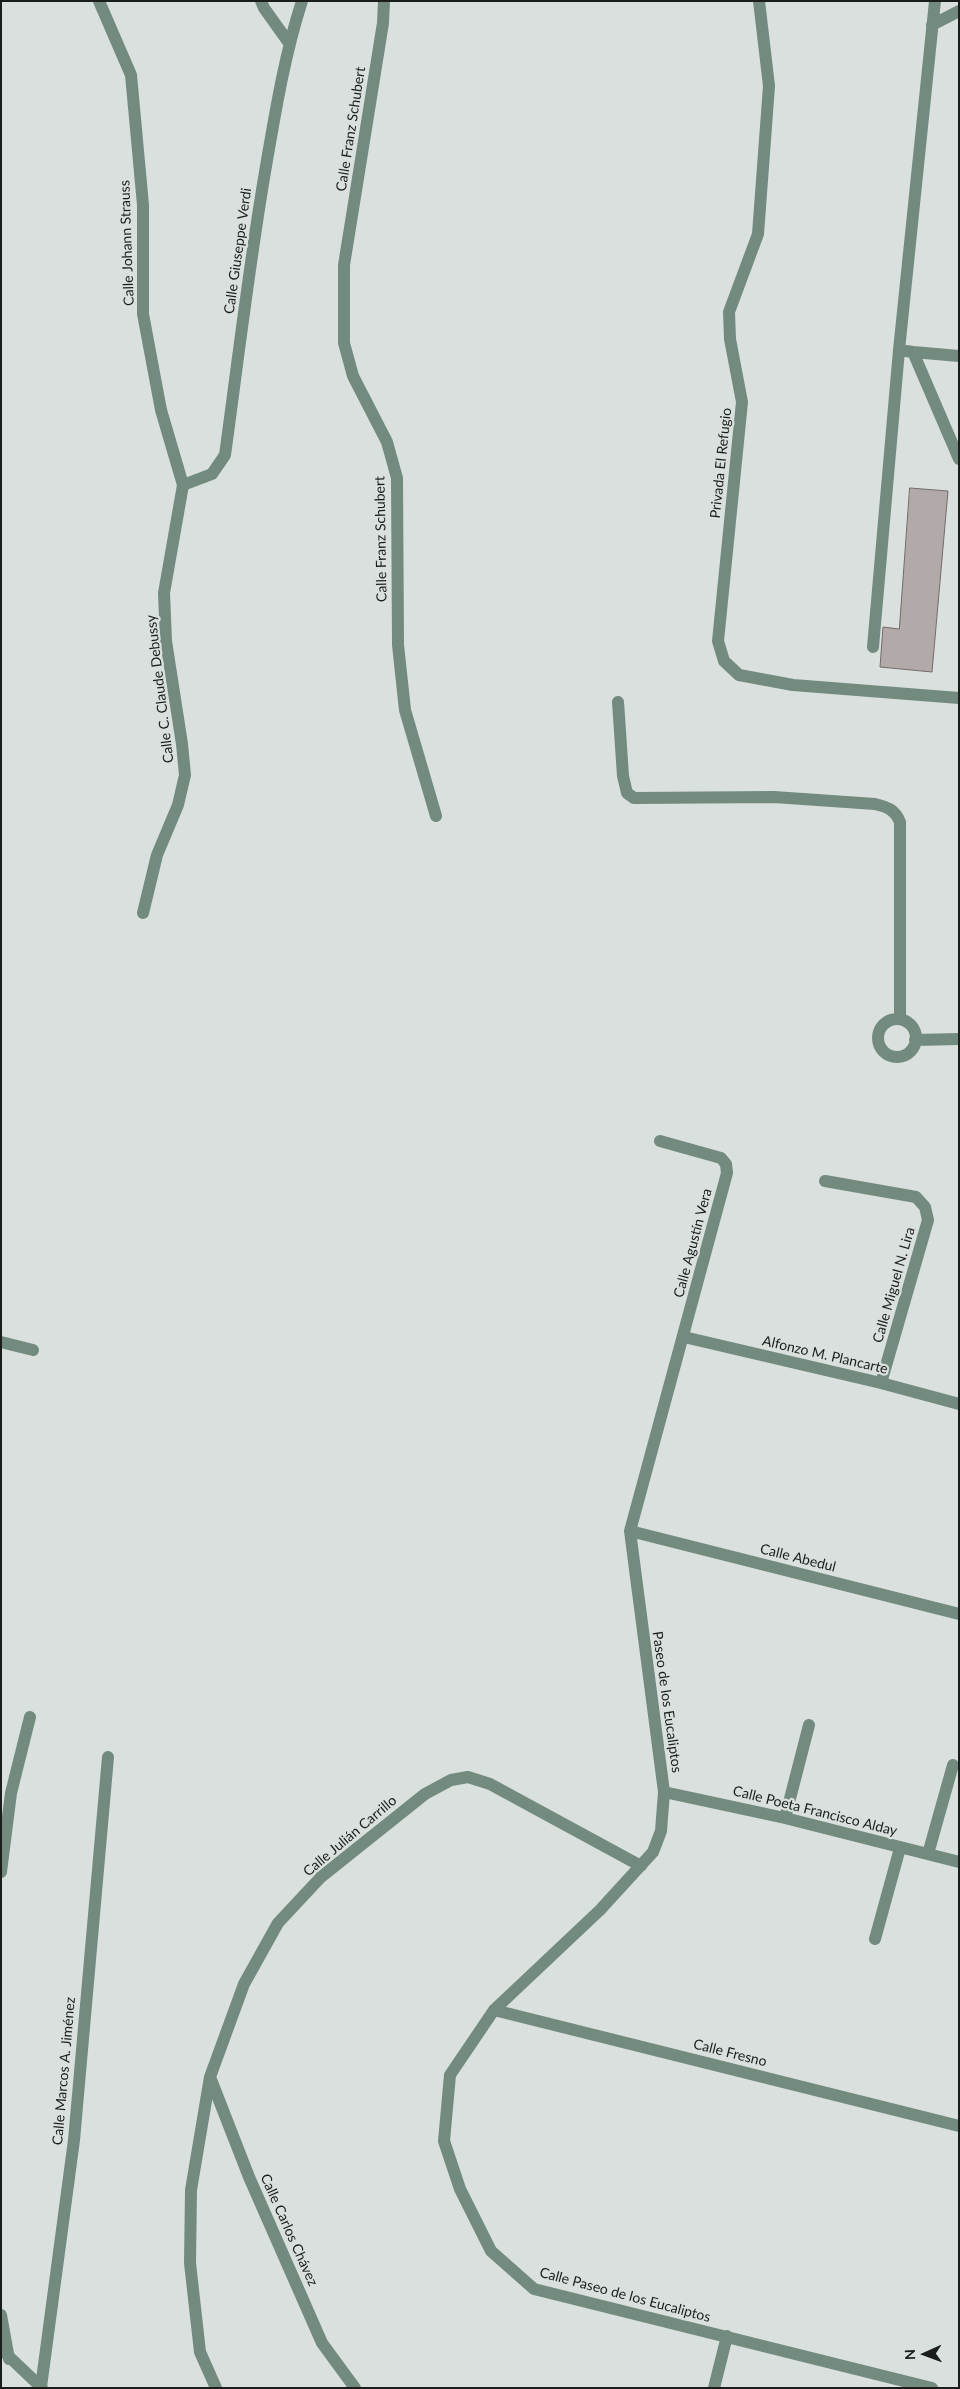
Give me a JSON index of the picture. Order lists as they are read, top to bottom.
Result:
{
  "streets": {
    "street": [
      "Calle Franz Schubert",
      "Calle Johann Strauss",
      "Calle Giuseppe Verdi",
      "Privada El Refugio",
      "Calle C. Claude Debussy",
      "Calle Agustín Vera",
      "Calle Miguel N. Lira",
      "Alfonzo M. Plancarte",
      "Calle Abedul",
      "Paseo de los Eucaliptos",
      "Calle Poeta Francisco Alday",
      "Calle Julián Carrillo",
      "Calle Fresno",
      "Calle Marcos A. Jiménez",
      "Calle Carlos Chávez",
      "Calle Paseo de los Eucaliptos"
    ]
  },
  "crossings": [
    ["Calle Johann Strauss", "Calle Giuseppe Verdi"],
    ["Calle Johann Strauss", "Calle C. Claude Debussy"],
    ["Calle Giuseppe Verdi", "Calle C. Claude Debussy"],
    ["Calle Agustín Vera", "Alfonzo M. Plancarte"],
    ["Calle Agustín Vera", "Paseo de los Eucaliptos"],
    ["Calle Miguel N. Lira", "Alfonzo M. Plancarte"],
    ["Alfonzo M. Plancarte", "Paseo de los Eucaliptos"],
    ["Calle Abedul", "Paseo de los Eucaliptos"],
    ["Paseo de los Eucaliptos", "Calle Poeta Francisco Alday"],
    ["Paseo de los Eucaliptos", "Calle Julián Carrillo"],
    ["Paseo de los Eucaliptos", "Calle Fresno"],
    ["Paseo de los Eucaliptos", "Calle Paseo de los Eucaliptos"],
    ["Calle Julián Carrillo", "Calle Carlos Chávez"],
    ["Calle Fresno", "Calle Paseo de los Eucaliptos"]
  ],
  "north": "left"
}
